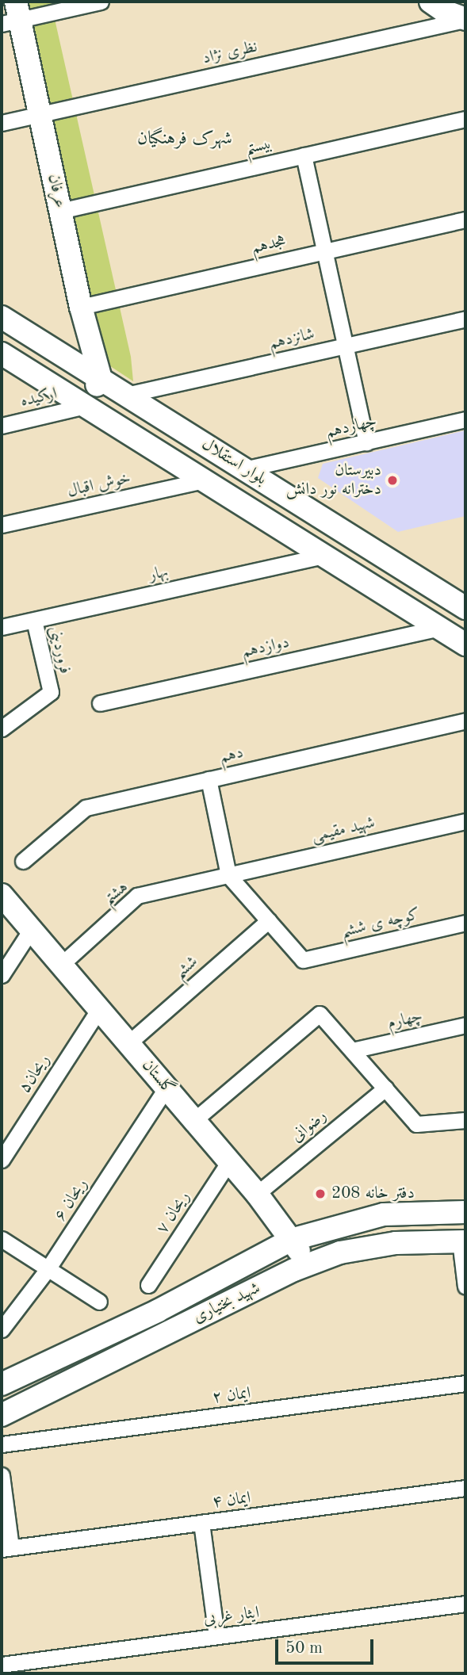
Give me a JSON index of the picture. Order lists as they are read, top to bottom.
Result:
{
  "streets": {
    "main road": [
      "عرفان",
      "بلوار استقلال",
      "گلستان",
      "شهید بختیاری"
    ],
    "street": [
      "نظری نژاد",
      "بیستم",
      "هجدهم",
      "شانزدهم",
      "ارکیده",
      "چهاردهم",
      "خوش اقبال",
      "بهار",
      "دوازدهم",
      "فروردینی",
      "دهم",
      "شهید مقیمی",
      "هشتم",
      "کوچه ی ششم",
      "ششم",
      "چهارم",
      "ریحان۵",
      "رضوانی",
      "ریحان ۶",
      "ریحان ۷",
      "ایمان ۲",
      "ایمان ۴",
      "ایثار غربی"
    ]
  },
  "crossings": [
    ["نظری نژاد", "عرفان"],
    ["بیستم", "عرفان"],
    ["عرفان", "هجدهم"],
    ["عرفان", "بلوار استقلال"],
    ["شانزدهم", "بلوار استقلال"],
    ["ارکیده", "بلوار استقلال"],
    ["چهاردهم", "بلوار استقلال"],
    ["بلوار استقلال", "خوش اقبال"],
    ["بلوار استقلال", "بهار"],
    ["بلوار استقلال", "دوازدهم"],
    ["بهار", "فروردینی"],
    ["شهید مقیمی", "هشتم"],
    ["کوچه ی ششم", "ششم"],
    ["ششم", "گلستان"],
    ["ریحان۵", "گلستان"],
    ["گلستان", "رضوانی"],
    ["گلستان", "ریحان ۶"],
    ["گلستان", "ریحان ۷"],
    ["گلستان", "شهید بختیاری"]
  ],
  "districts": ["شهرک فرهنگیان"],
  "places": ["دبیرستان دخترانه نور دانش", "دفتر خانه 208"],
  "scale_bar": "50 m"
}
